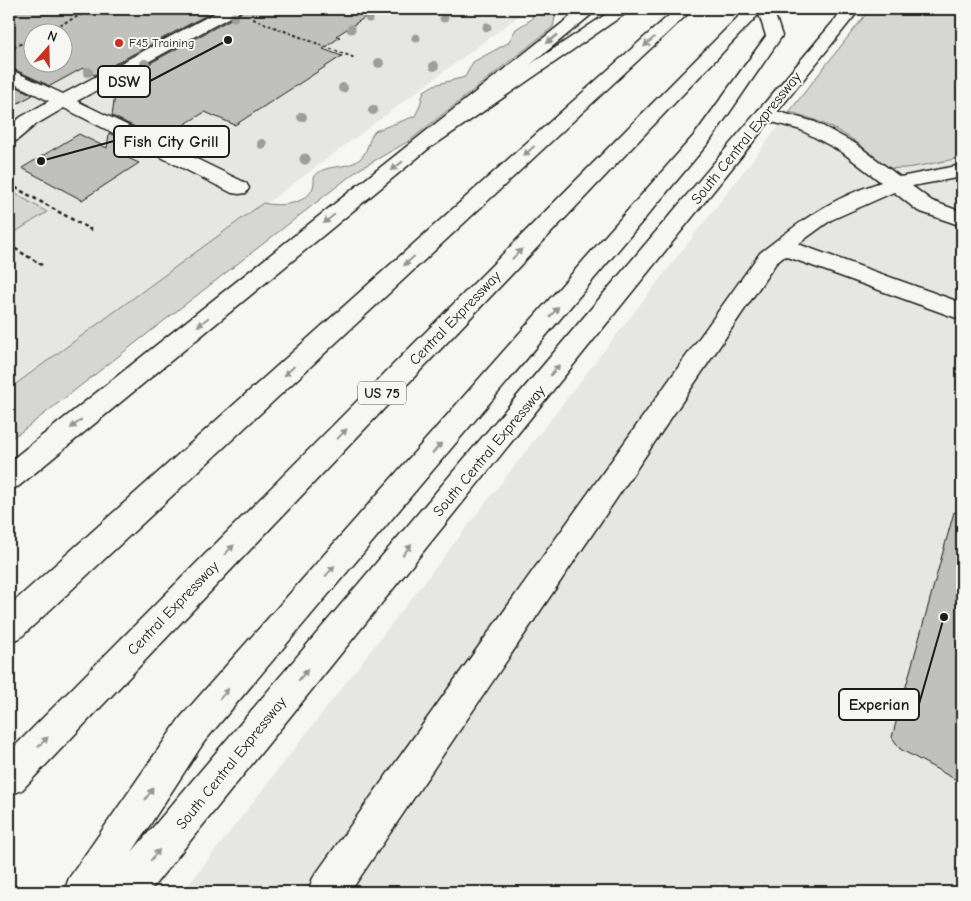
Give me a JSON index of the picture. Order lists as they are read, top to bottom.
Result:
{
  "streets": {
    "main road": ["South Central Expressway", "Central Expressway", "US 75"]
  },
  "places": [
    "DSW",
    "F45 Training",
    "Fish City Grill",
    "Experian"
  ],
  "north": "top"
}
